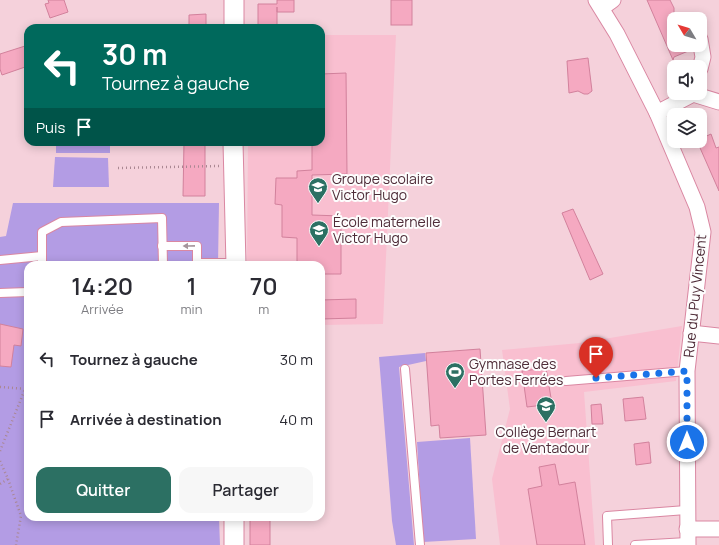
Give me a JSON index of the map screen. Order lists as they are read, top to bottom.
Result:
{
  "streets": {
    "street": ["Rue du Puy Vincent"]
  },
  "places": {
    "school or university": ["Groupe scolaire Victor Hugo", "École maternelle Victor Hugo", "Collège Bernart de Ventadour"],
    "sports": ["Gymnase des Portes Ferrées"]
  },
  "north": "top left",
  "page": {
    "turn": ["30 m", "Tournez à gauche"],
    "then": "Puis",
    "eta": [
      "14:20",
      "Arrivée",
      "1",
      "min",
      "70",
      "m"
    ],
    "list": [
      {
        "name": "Tournez à gauche",
        "value": "30 m"
      },
      {
        "name": "Arrivée à destination",
        "value": "40 m"
      }
    ],
    "buttons": ["Quitter", "Partager"]
  }
}
